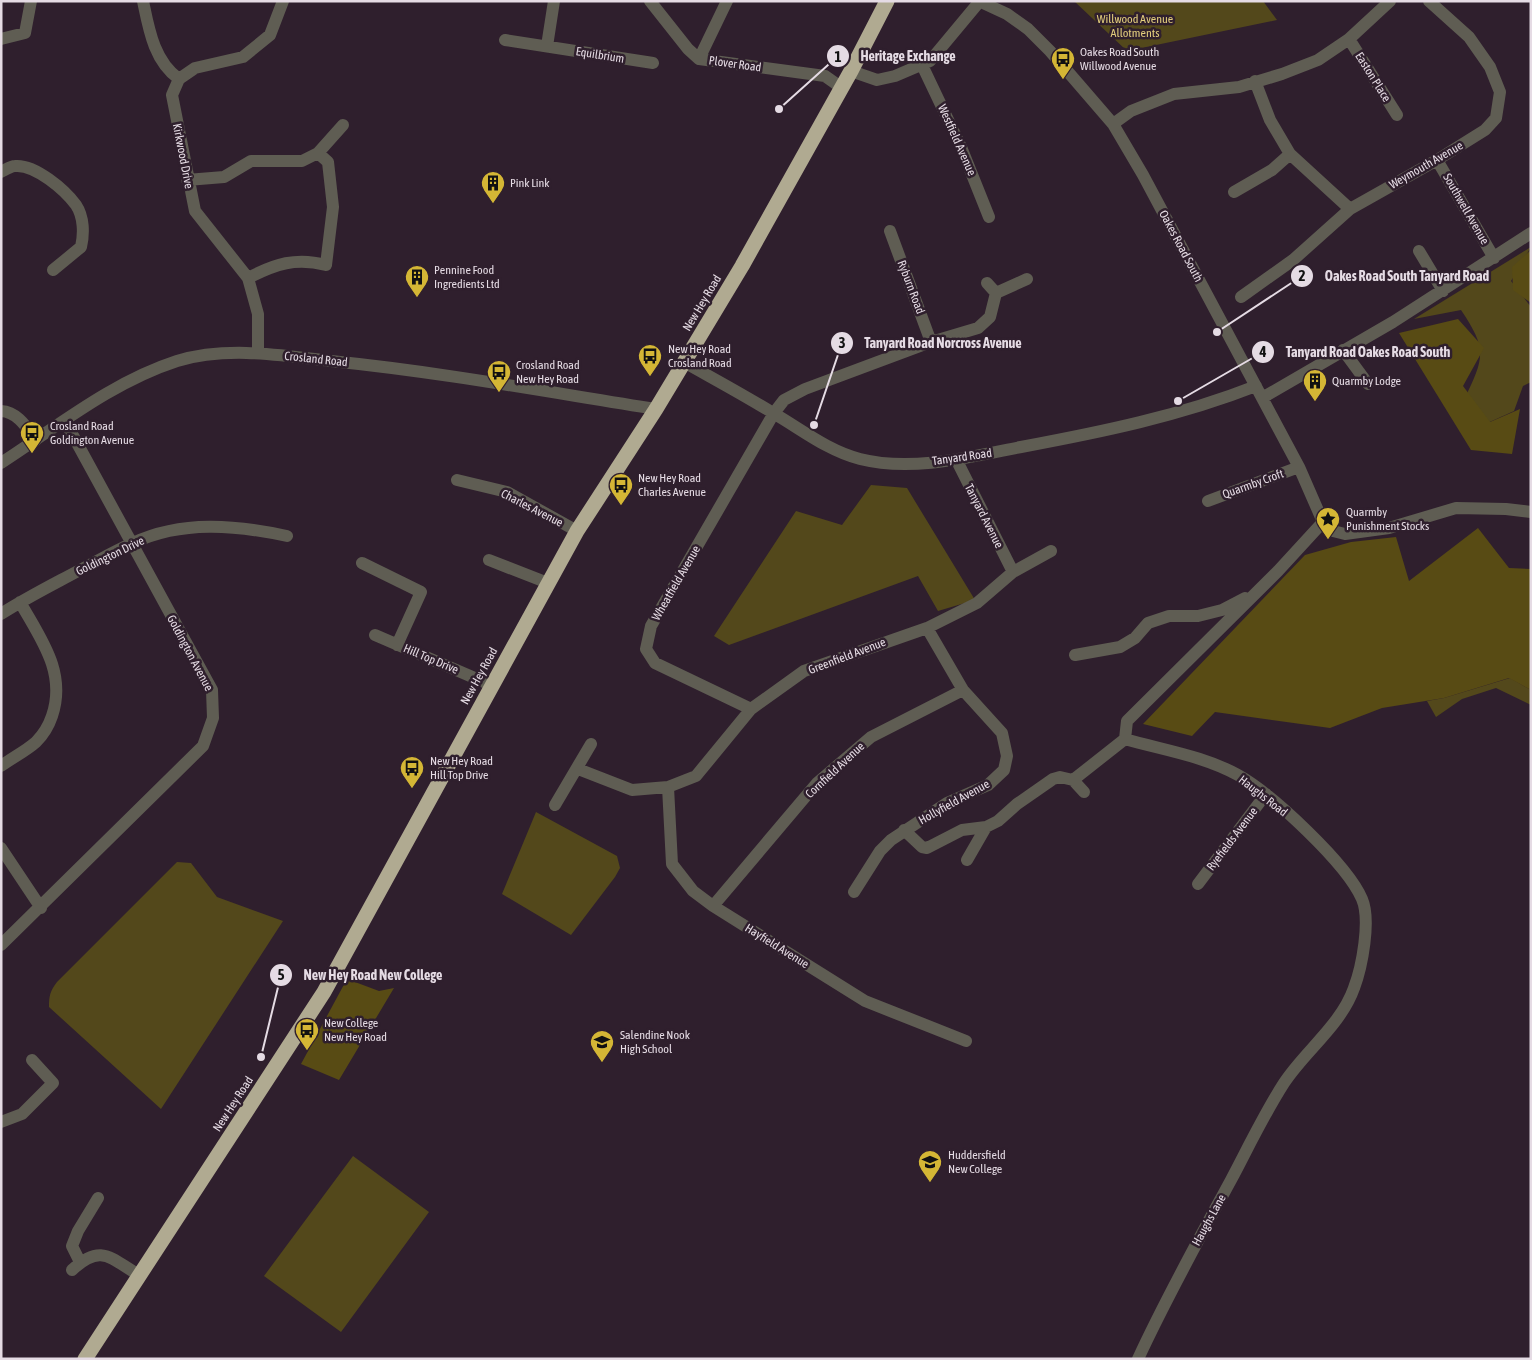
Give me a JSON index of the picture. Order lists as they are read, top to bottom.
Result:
{
  "streets": {
    "highway": ["New Hey Road"],
    "street": [
      "Equilbrium",
      "Plover Road",
      "Easton Place",
      "Westfield Avenue",
      "Kirkwood Drive",
      "Weymouth Avenue",
      "Southwell Avenue",
      "Oakes Road South",
      "Ryburn Road",
      "Crosland Road",
      "Tanyard Road",
      "Quarmby Croft",
      "Charles Avenue",
      "Tanyard Avenue",
      "Goldington Drive",
      "Wheatfield Avenue",
      "Goldington Avenue",
      "Greenfield Avenue",
      "Hill Top Drive",
      "Cornfield Avenue",
      "Haughs Road",
      "Hollyfield Avenue",
      "Ryefields Avenue",
      "Hayfield Avenue",
      "Haughs Lane"
    ]
  },
  "crossings": [
    ["Plover Road", "New Hey Road"],
    ["Kirkwood Drive", "Crosland Road"],
    ["Weymouth Avenue", "Southwell Avenue"],
    ["Oakes Road South", "Tanyard Road"],
    ["Oakes Road South", "Quarmby Croft"],
    ["Ryburn Road", "Wheatfield Avenue"],
    ["New Hey Road", "Crosland Road"],
    ["New Hey Road", "Tanyard Road"],
    ["New Hey Road", "Charles Avenue"],
    ["New Hey Road", "Hill Top Drive"],
    ["Crosland Road", "Goldington Avenue"],
    ["Tanyard Road", "Tanyard Avenue"],
    ["Tanyard Road", "Wheatfield Avenue"],
    ["Tanyard Avenue", "Greenfield Avenue"],
    ["Goldington Drive", "Goldington Avenue"],
    ["Wheatfield Avenue", "Greenfield Avenue"],
    ["Greenfield Avenue", "Hollyfield Avenue"],
    ["Greenfield Avenue", "Hayfield Avenue"],
    ["Cornfield Avenue", "Hollyfield Avenue"],
    ["Cornfield Avenue", "Hayfield Avenue"],
    ["Haughs Road", "Ryefields Avenue"],
    ["Haughs Road", "Haughs Lane"]
  ],
  "parks": ["Willwood Avenue Allotments"],
  "places": {
    "bus stop": [
      "Oakes Road South Willwood Avenue",
      "New Hey Road Crosland Road",
      "Crosland Road New Hey Road",
      "Crosland Road Goldington Avenue",
      "New Hey Road Charles Avenue",
      "New Hey Road Hill Top Drive",
      "New College New Hey Road"
    ],
    "other": [
      "Heritage Exchange",
      "Oakes Road South Tanyard Road",
      "Tanyard Road Oakes Road South",
      "Tanyard Road Norcross Avenue",
      "New Hey Road New College"
    ],
    "building": ["Pink Link", "Pennine Food Ingredients Ltd", "Quarmby Lodge"],
    "place": ["Quarmby Punishment Stocks"],
    "school or university": ["Salendine Nook High School", "Huddersfield New College"]
  }
}
